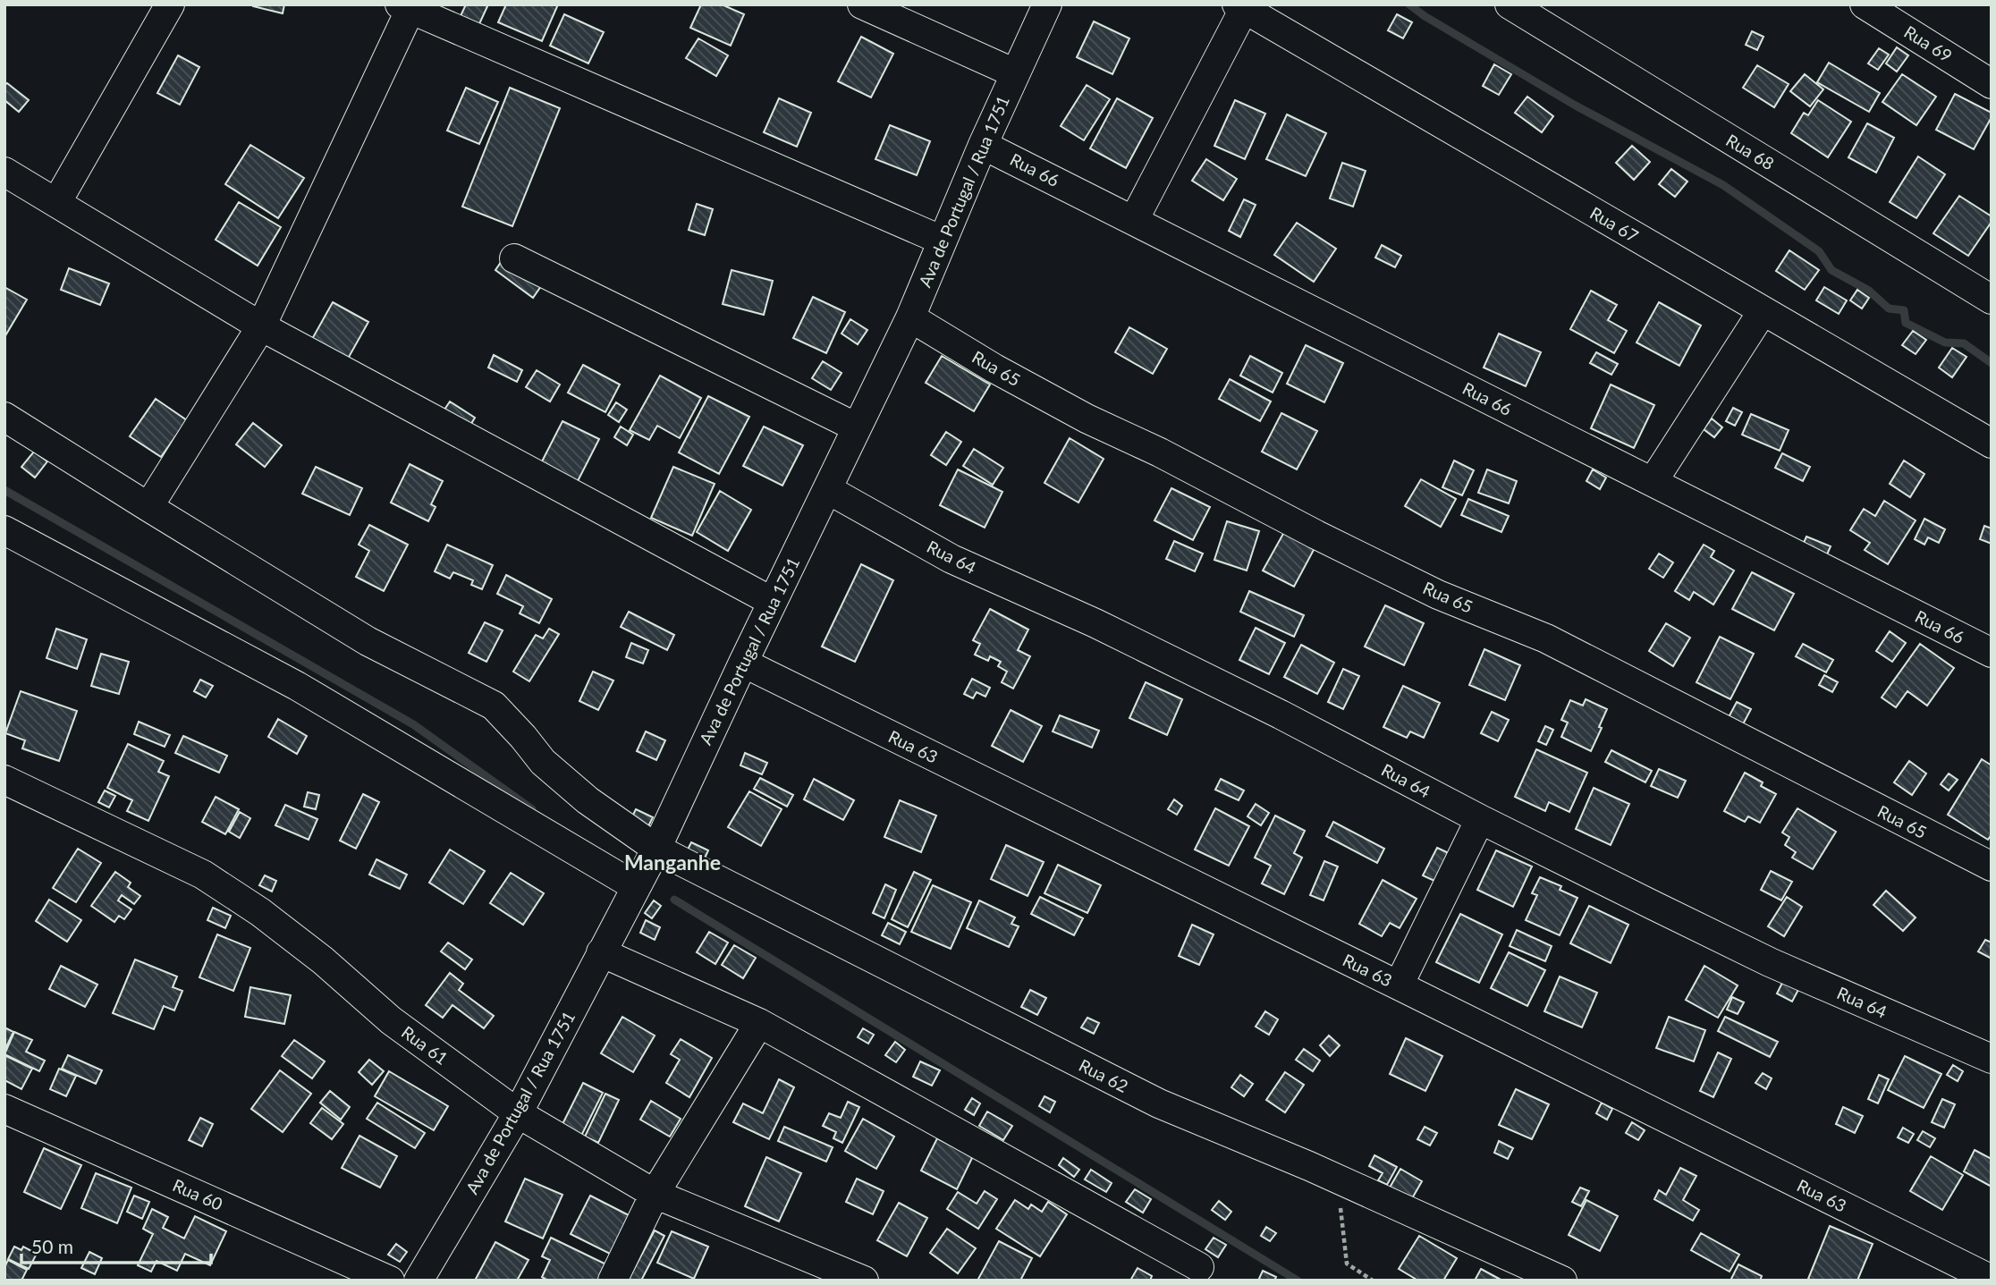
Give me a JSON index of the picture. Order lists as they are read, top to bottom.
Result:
{
  "streets": {
    "street": [
      "Rua 69",
      "Rua 68",
      "Rua 66",
      "Ava de Portugal / Rua 1751",
      "Rua 67",
      "Rua 65",
      "Rua 64",
      "Rua 63",
      "Rua 61",
      "Rua 62",
      "Rua 60"
    ]
  },
  "crossings": [
    ["Rua 66", "Ava de Portugal / Rua 1751"],
    ["Ava de Portugal / Rua 1751", "Rua 65"],
    ["Ava de Portugal / Rua 1751", "Rua 64"],
    ["Ava de Portugal / Rua 1751", "Rua 63"],
    ["Ava de Portugal / Rua 1751", "Rua 61"],
    ["Ava de Portugal / Rua 1751", "Rua 62"]
  ],
  "districts": ["Manganhe"],
  "scale_bar": "50 m"
}
